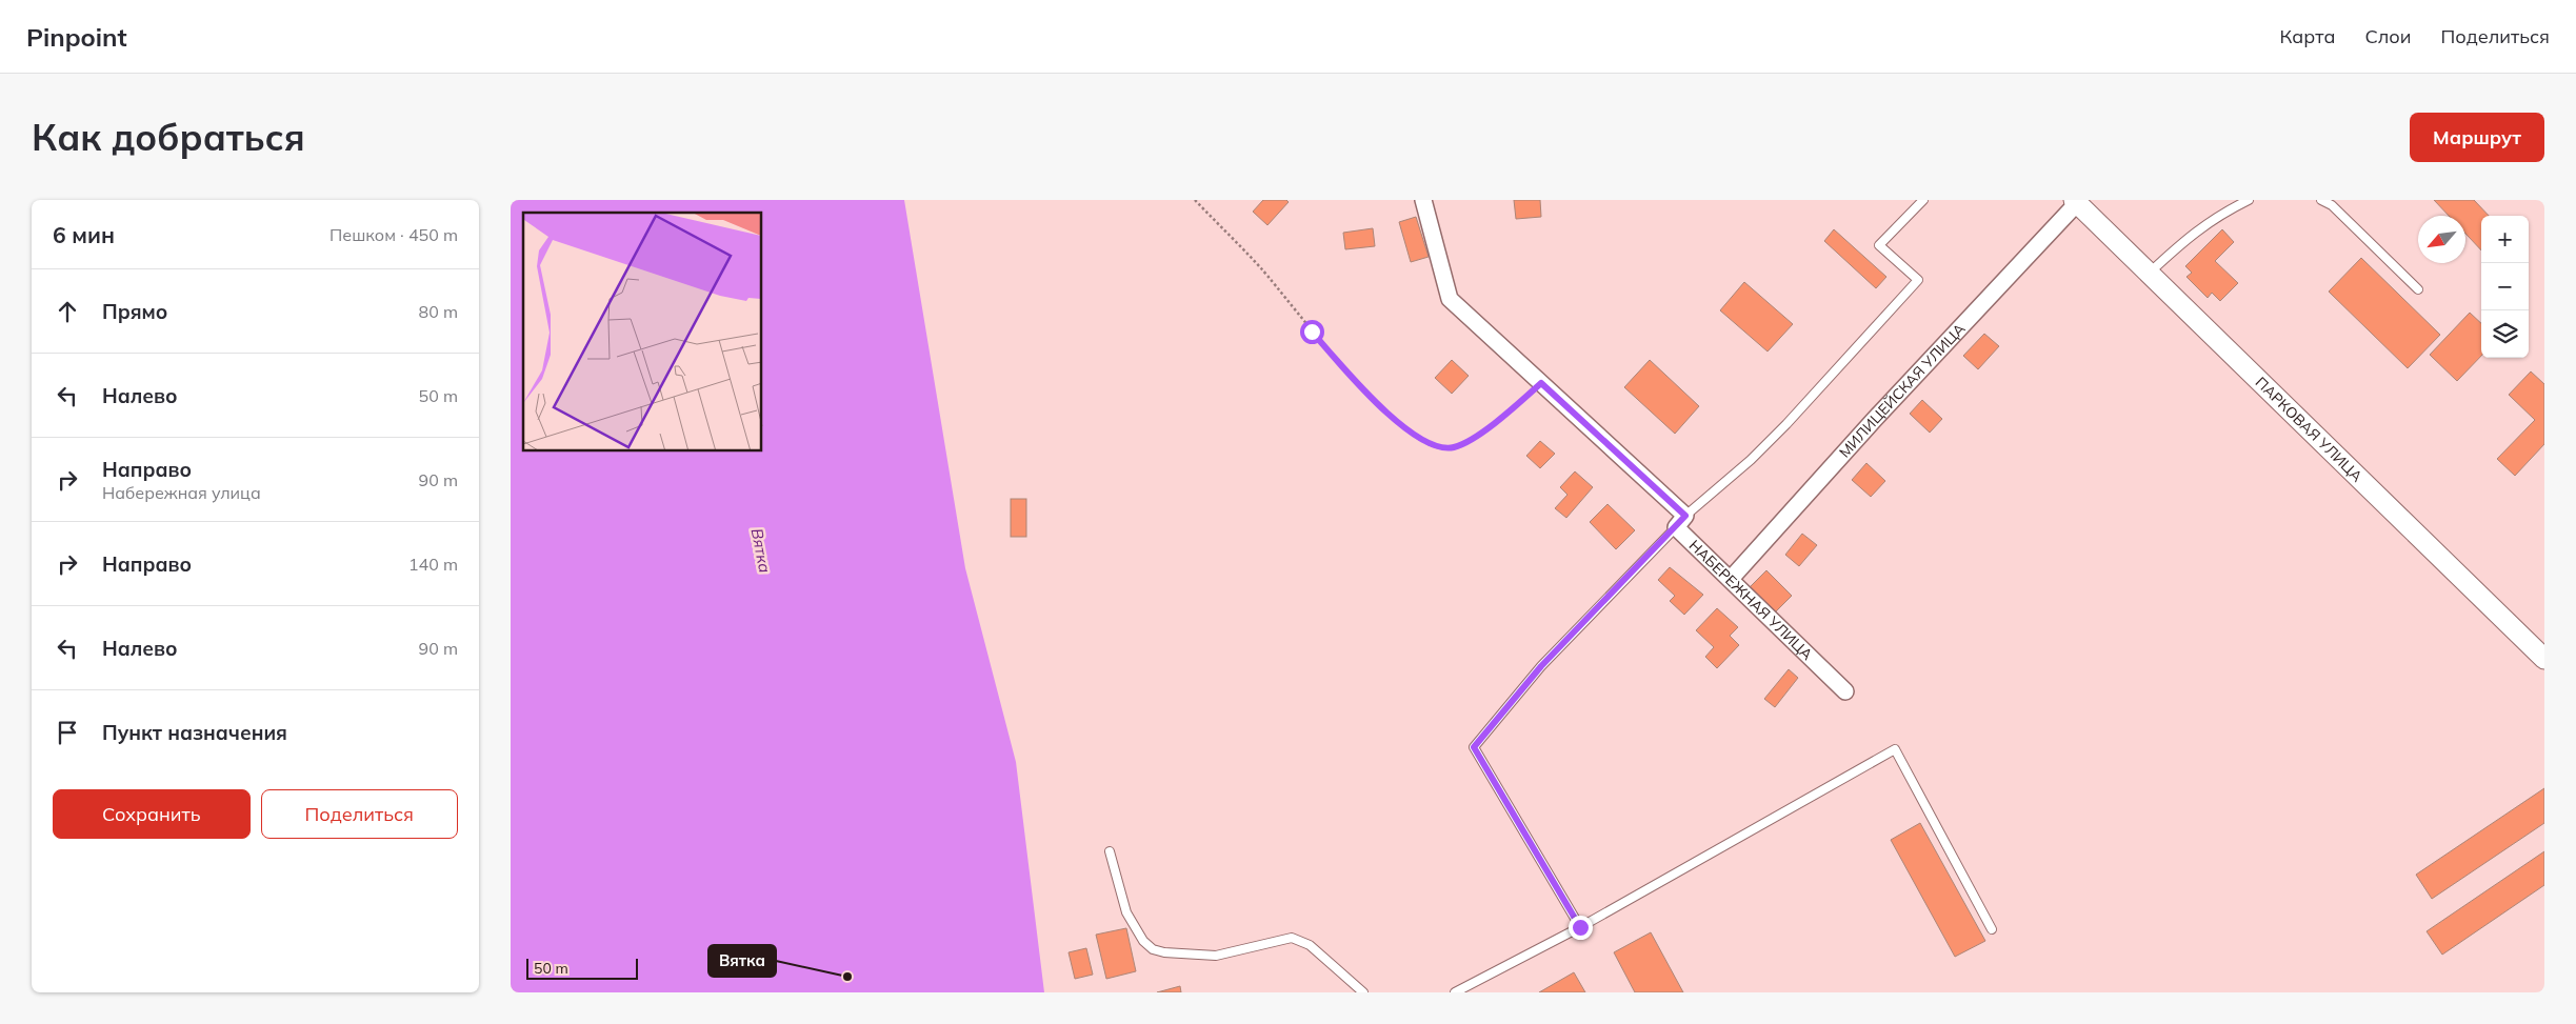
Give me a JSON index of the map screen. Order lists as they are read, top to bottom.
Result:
{
  "streets": {
    "street": ["МИЛИЦЕЙСКАЯ УЛИЦА", "ПАРКОВАЯ УЛИЦА", "НАБЕРЕЖНАЯ УЛИЦА"]
  },
  "crossings": [
    ["МИЛИЦЕЙСКАЯ УЛИЦА", "ПАРКОВАЯ УЛИЦА"],
    ["МИЛИЦЕЙСКАЯ УЛИЦА", "НАБЕРЕЖНАЯ УЛИЦА"]
  ],
  "water": ["Вятка"],
  "places": ["Вятка"],
  "scale_bar": "50 m",
  "north": "bottom left",
  "page": {
    "header": "Pinpoint",
    "nav": ["Карта", "Слои", "Поделиться"],
    "buttons": [
      "Маршрут",
      ["Сохранить", "Поделиться"]
    ],
    "title": "Как добраться",
    "heading": ["6 мин", "Пешком · 450 m"],
    "map_buttons": ["+", "−"],
    "list": [
      ["Прямо", "80 m"],
      ["Налево", "50 m"],
      ["Направо", "Набережная улица", "90 m"],
      ["Направо", "140 m"],
      ["Налево", "90 m"],
      "Пункт назначения"
    ],
    "scale": "50 m"
  }
}
